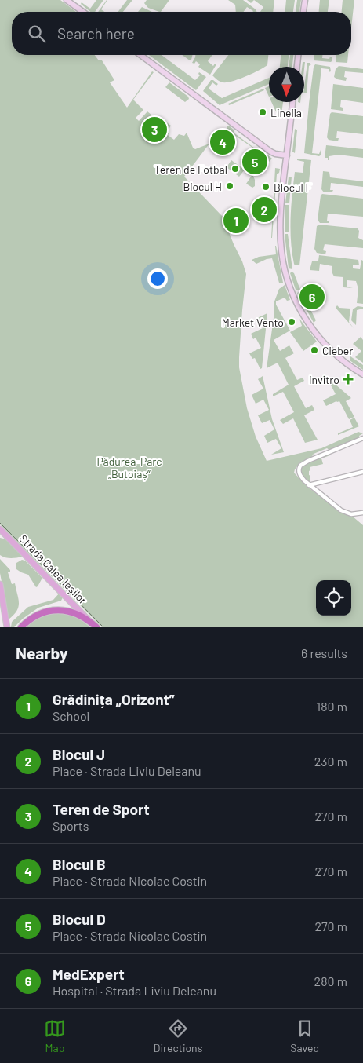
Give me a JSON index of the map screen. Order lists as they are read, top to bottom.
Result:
{
  "streets": {
    "main road": ["Strada Calea Ieșilor"]
  },
  "parks": ["Pădurea-Parc „Butoiaș”"],
  "places": {
    "other": [
      "Linella",
      "Teren de Fotbal",
      "Blocul H",
      "Blocul F",
      "Market Vento",
      "Cleber"
    ],
    "health": ["Invitro"]
  },
  "north": "bottom",
  "page": {
    "search": "Search here",
    "pins": [
      "3",
      "4",
      "5",
      "2",
      "1",
      "6"
    ],
    "heading": ["Nearby", "6 results"],
    "list": [
      {
        "mark": "1",
        "name": "Grădinița „Orizont”",
        "note": "School",
        "value": "180 m"
      },
      {
        "mark": "2",
        "name": "Blocul J",
        "note": "Place · Strada Liviu Deleanu",
        "value": "230 m"
      },
      {
        "mark": "3",
        "name": "Teren de Sport",
        "note": "Sports",
        "value": "270 m"
      },
      {
        "mark": "4",
        "name": "Blocul B",
        "note": "Place · Strada Nicolae Costin",
        "value": "270 m"
      },
      {
        "mark": "5",
        "name": "Blocul D",
        "note": "Place · Strada Nicolae Costin",
        "value": "270 m"
      },
      {
        "mark": "6",
        "name": "MedExpert",
        "note": "Hospital · Strada Liviu Deleanu",
        "value": "280 m"
      }
    ],
    "nav": ["Map", "Directions", "Saved"]
  }
}
